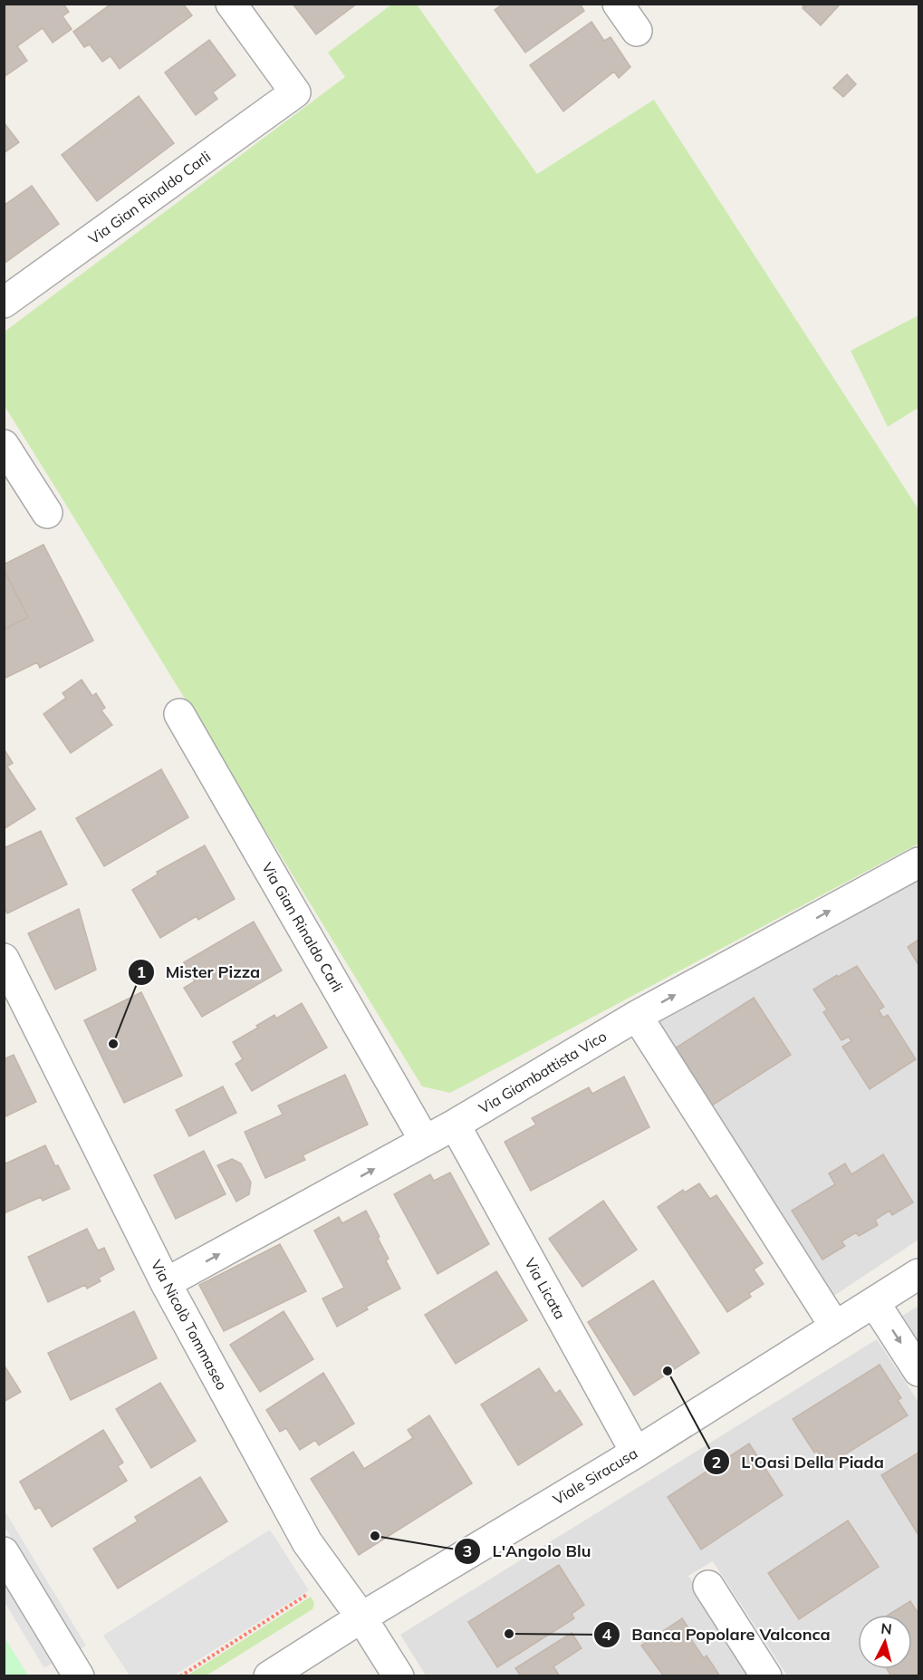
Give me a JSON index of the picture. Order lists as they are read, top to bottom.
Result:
{
  "streets": {
    "street": [
      "Via Gian Rinaldo Carli",
      "Via Giambattista Vico",
      "Via Licata",
      "Via Nicolò Tommaseo",
      "Viale Siracusa"
    ]
  },
  "crossings": [
    ["Via Gian Rinaldo Carli", "Via Giambattista Vico"],
    ["Via Giambattista Vico", "Via Licata"],
    ["Via Giambattista Vico", "Via Nicolò Tommaseo"],
    ["Via Licata", "Viale Siracusa"],
    ["Via Nicolò Tommaseo", "Viale Siracusa"]
  ],
  "one_way": ["Via Giambattista Vico"],
  "places": [
    "Mister Pizza",
    "L'Oasi Della Piada",
    "L'Angolo Blu",
    "Banca Popolare Valconca"
  ],
  "north": "top"
}
